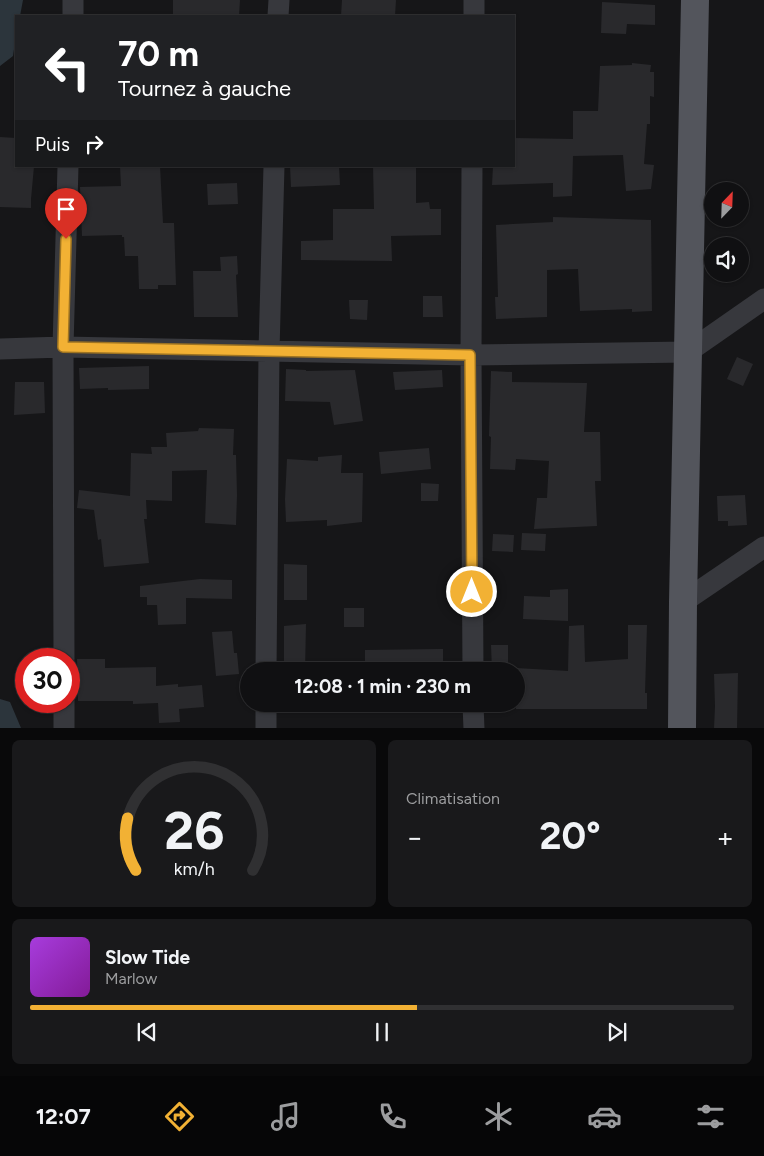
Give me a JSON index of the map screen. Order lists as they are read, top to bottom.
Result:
{
  "north": "top right",
  "page": {
    "turn": ["70 m", "Tournez à gauche"],
    "then": "Puis",
    "limit": "30",
    "trip": "12:08 · 1 min · 230 m",
    "tile": "Climatisation",
    "heat": ["−", "20°", "+"],
    "song": ["Slow Tide", "Marlow"],
    "tabs": "12:07",
    "gauge": ["26", "km/h"]
  }
}
